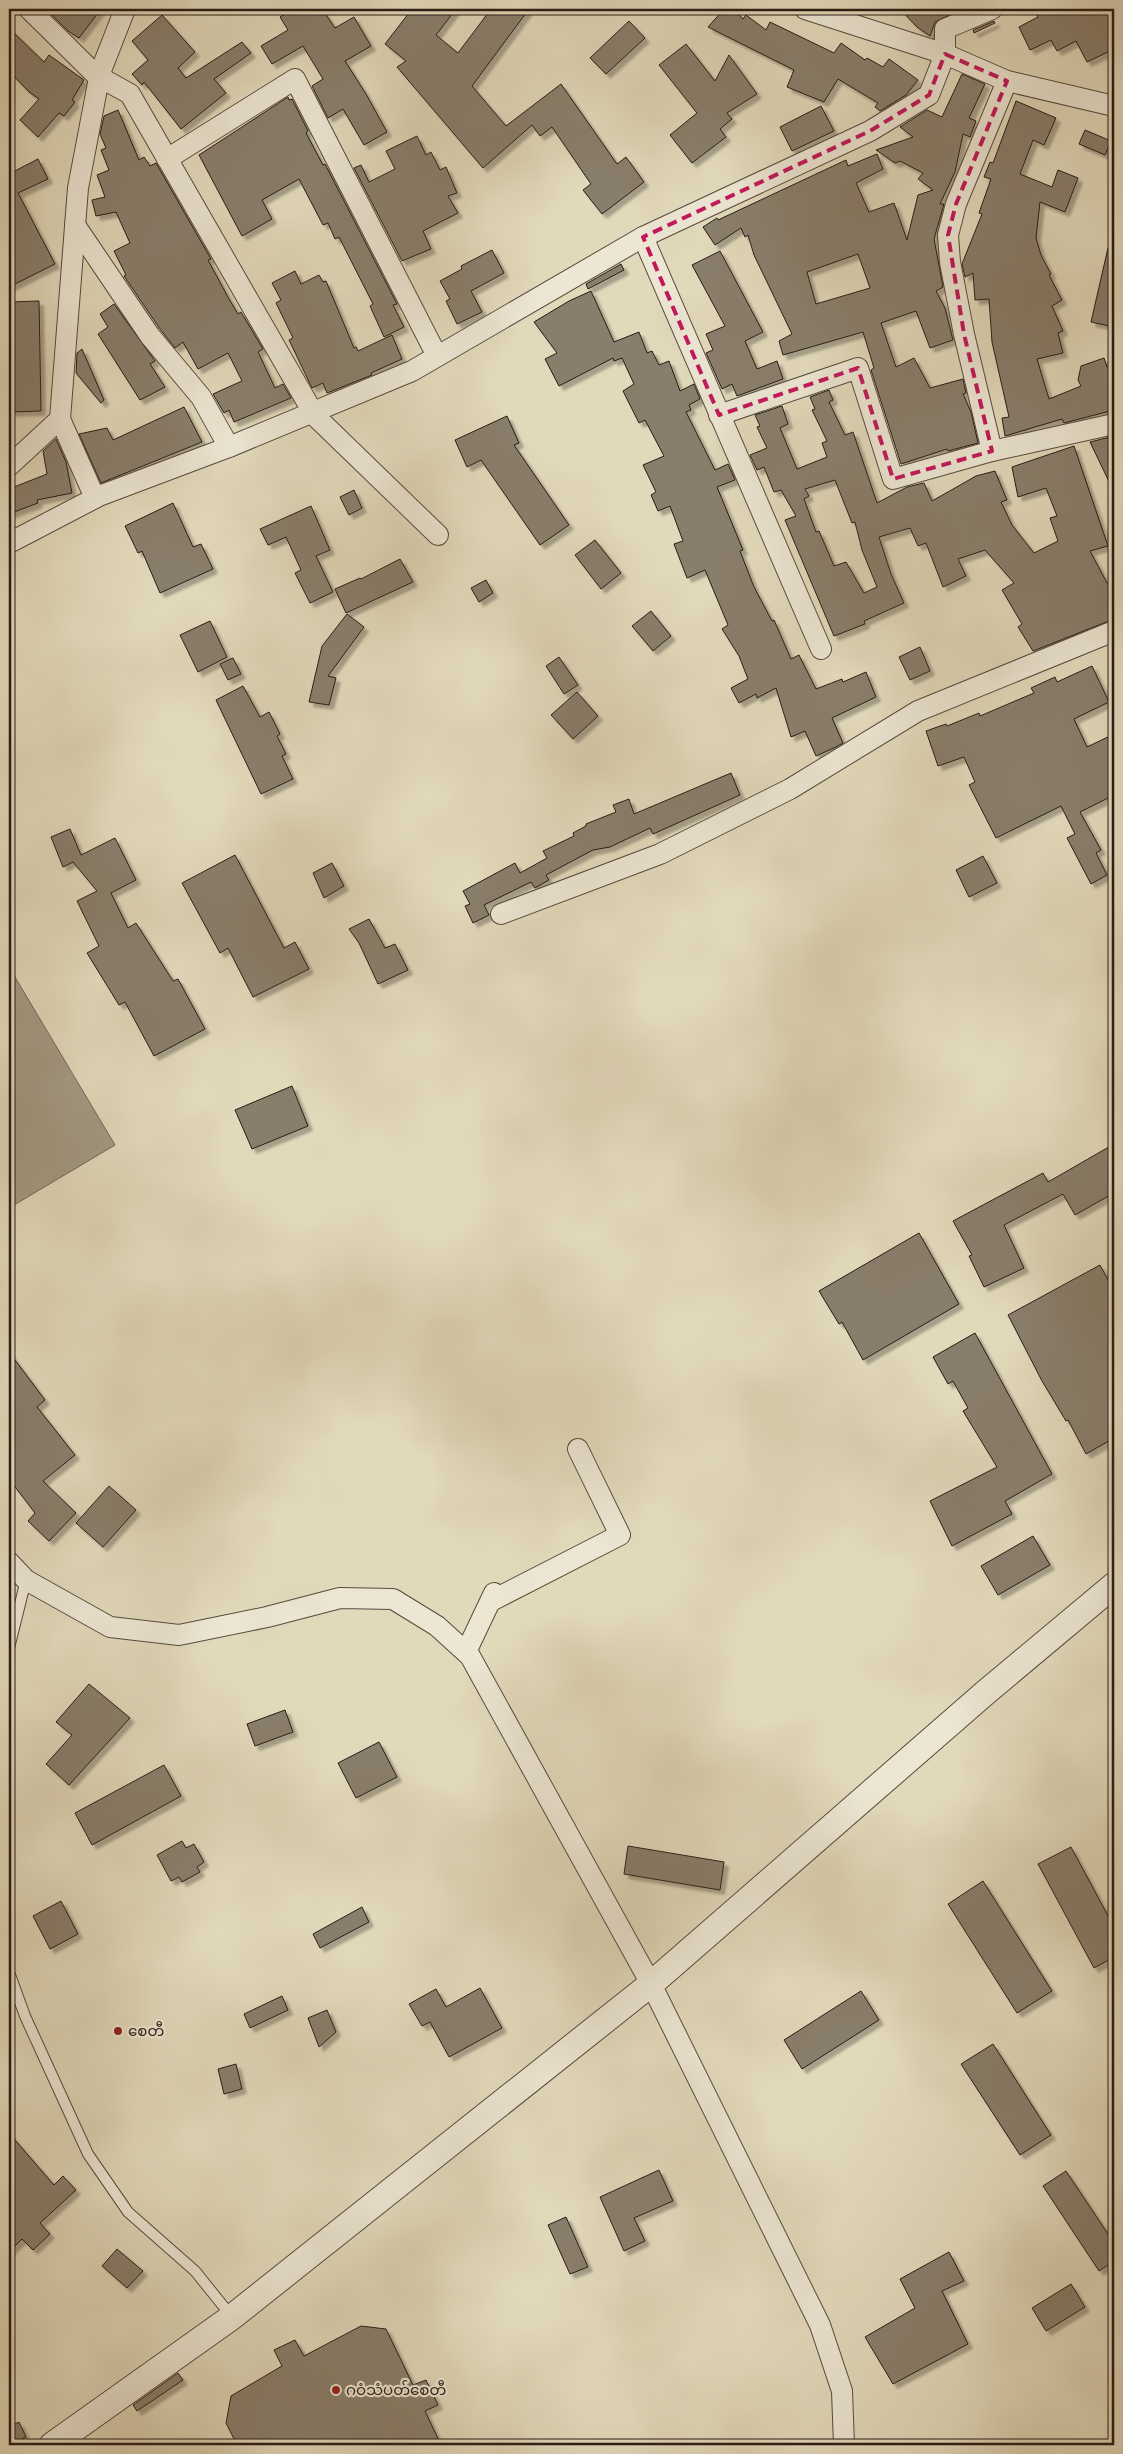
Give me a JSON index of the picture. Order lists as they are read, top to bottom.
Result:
{
  "places": ["စေတီ", "ဂဝံသံပတ်စေတီ"]
}
